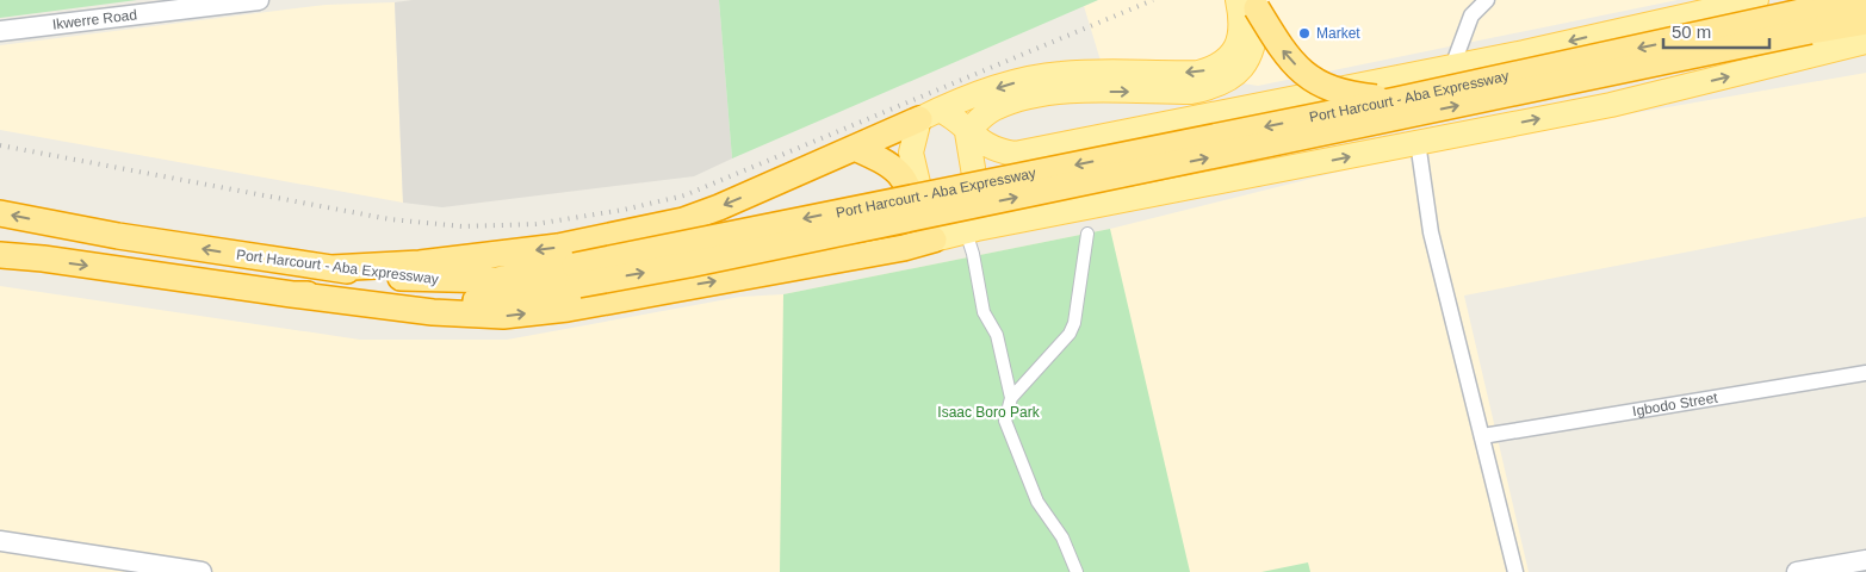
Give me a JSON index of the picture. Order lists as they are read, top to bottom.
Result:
{
  "streets": {
    "highway": ["Port Harcourt - Aba Expressway"],
    "street": ["Ikwerre Road", "Igbodo Street"]
  },
  "parks": ["Isaac Boro Park"],
  "places": ["Market"],
  "scale_bar": "50 m"
}
